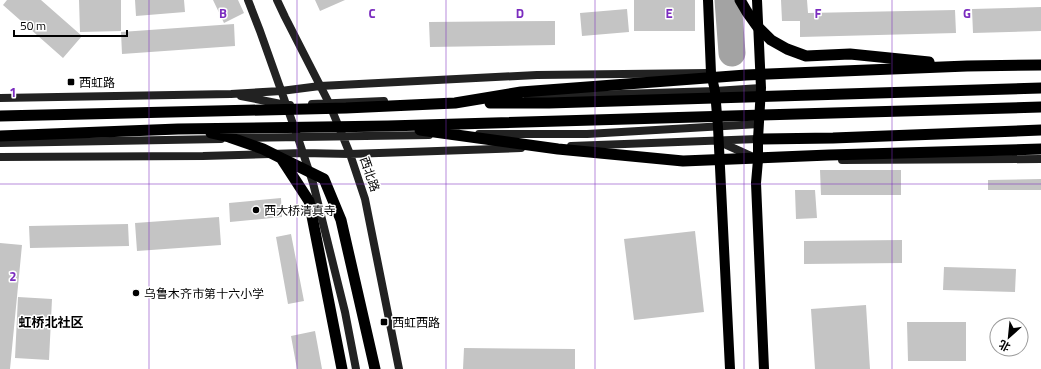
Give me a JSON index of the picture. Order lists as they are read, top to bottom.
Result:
{
  "streets": {
    "main road": ["西北路"]
  },
  "districts": ["虹桥北社区"],
  "places": {
    "transit": ["西虹路", "西虹西路"],
    "other": ["西大桥清真寺", "乌鲁木齐市第十六小学"]
  },
  "scale_bar": "50 m",
  "north": "bottom left",
  "grid": {
    "columns": [
      "B",
      "C",
      "D",
      "E",
      "F",
      "G"
    ],
    "rows": ["1", "2"]
  }
}
